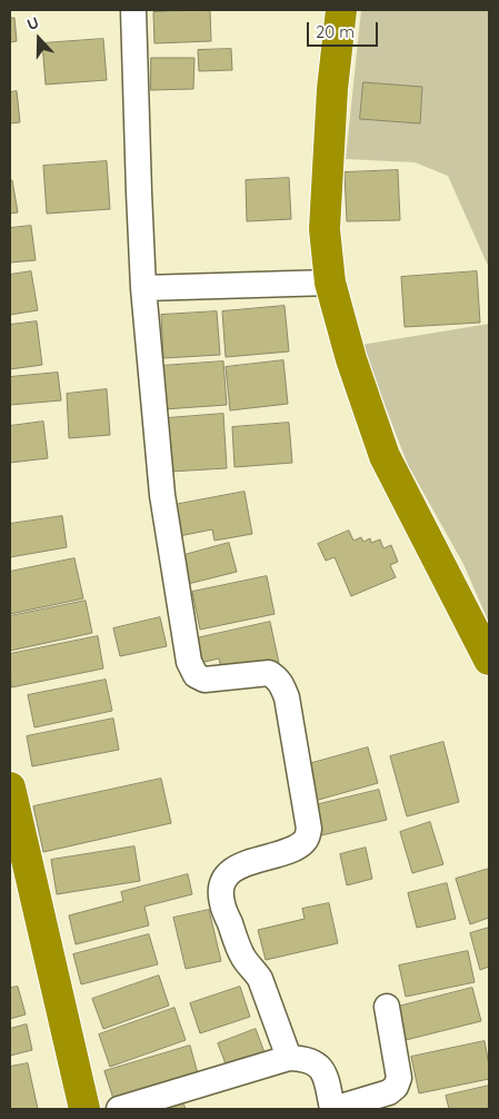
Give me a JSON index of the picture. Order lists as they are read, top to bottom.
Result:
{
  "scale_bar": "20 m",
  "north": "top"
}
